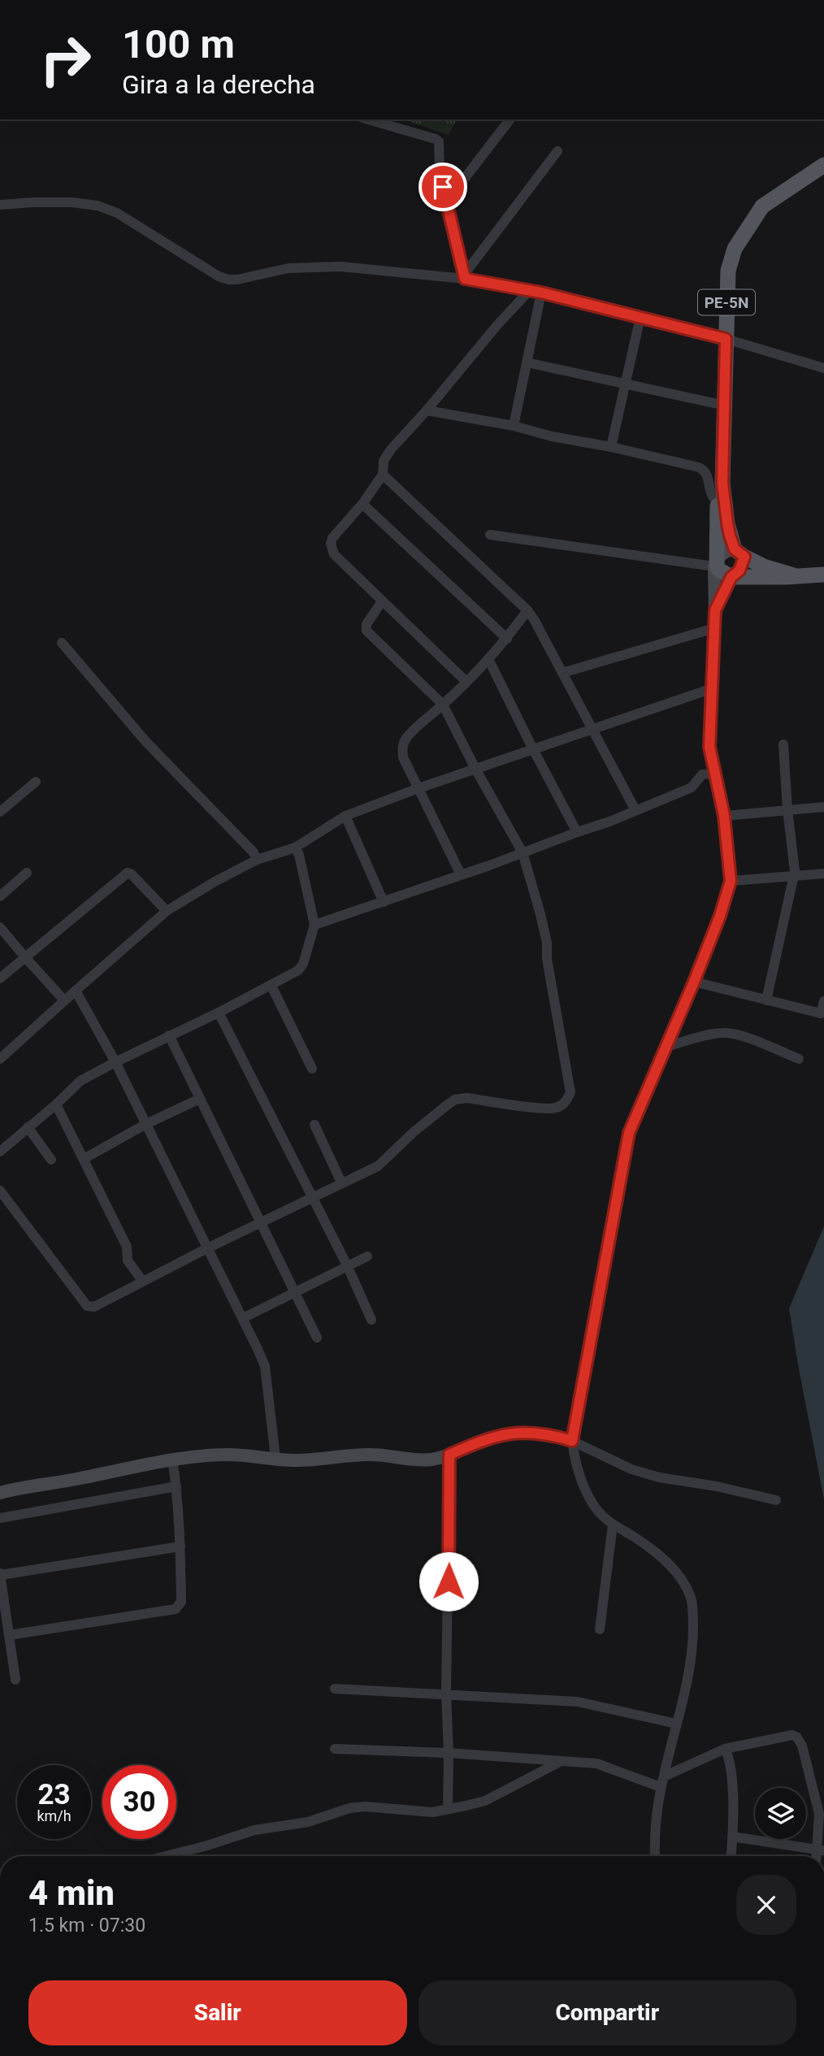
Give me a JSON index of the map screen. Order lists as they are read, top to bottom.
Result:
{
  "streets": {
    "main road": ["PE-5N"]
  },
  "page": {
    "turn": ["100 m", "Gira a la derecha"],
    "speed": "23 km/h",
    "limit": "30",
    "heading": ["4 min", "1.5 km · 07:30"],
    "buttons": ["Salir", "Compartir"]
  }
}
